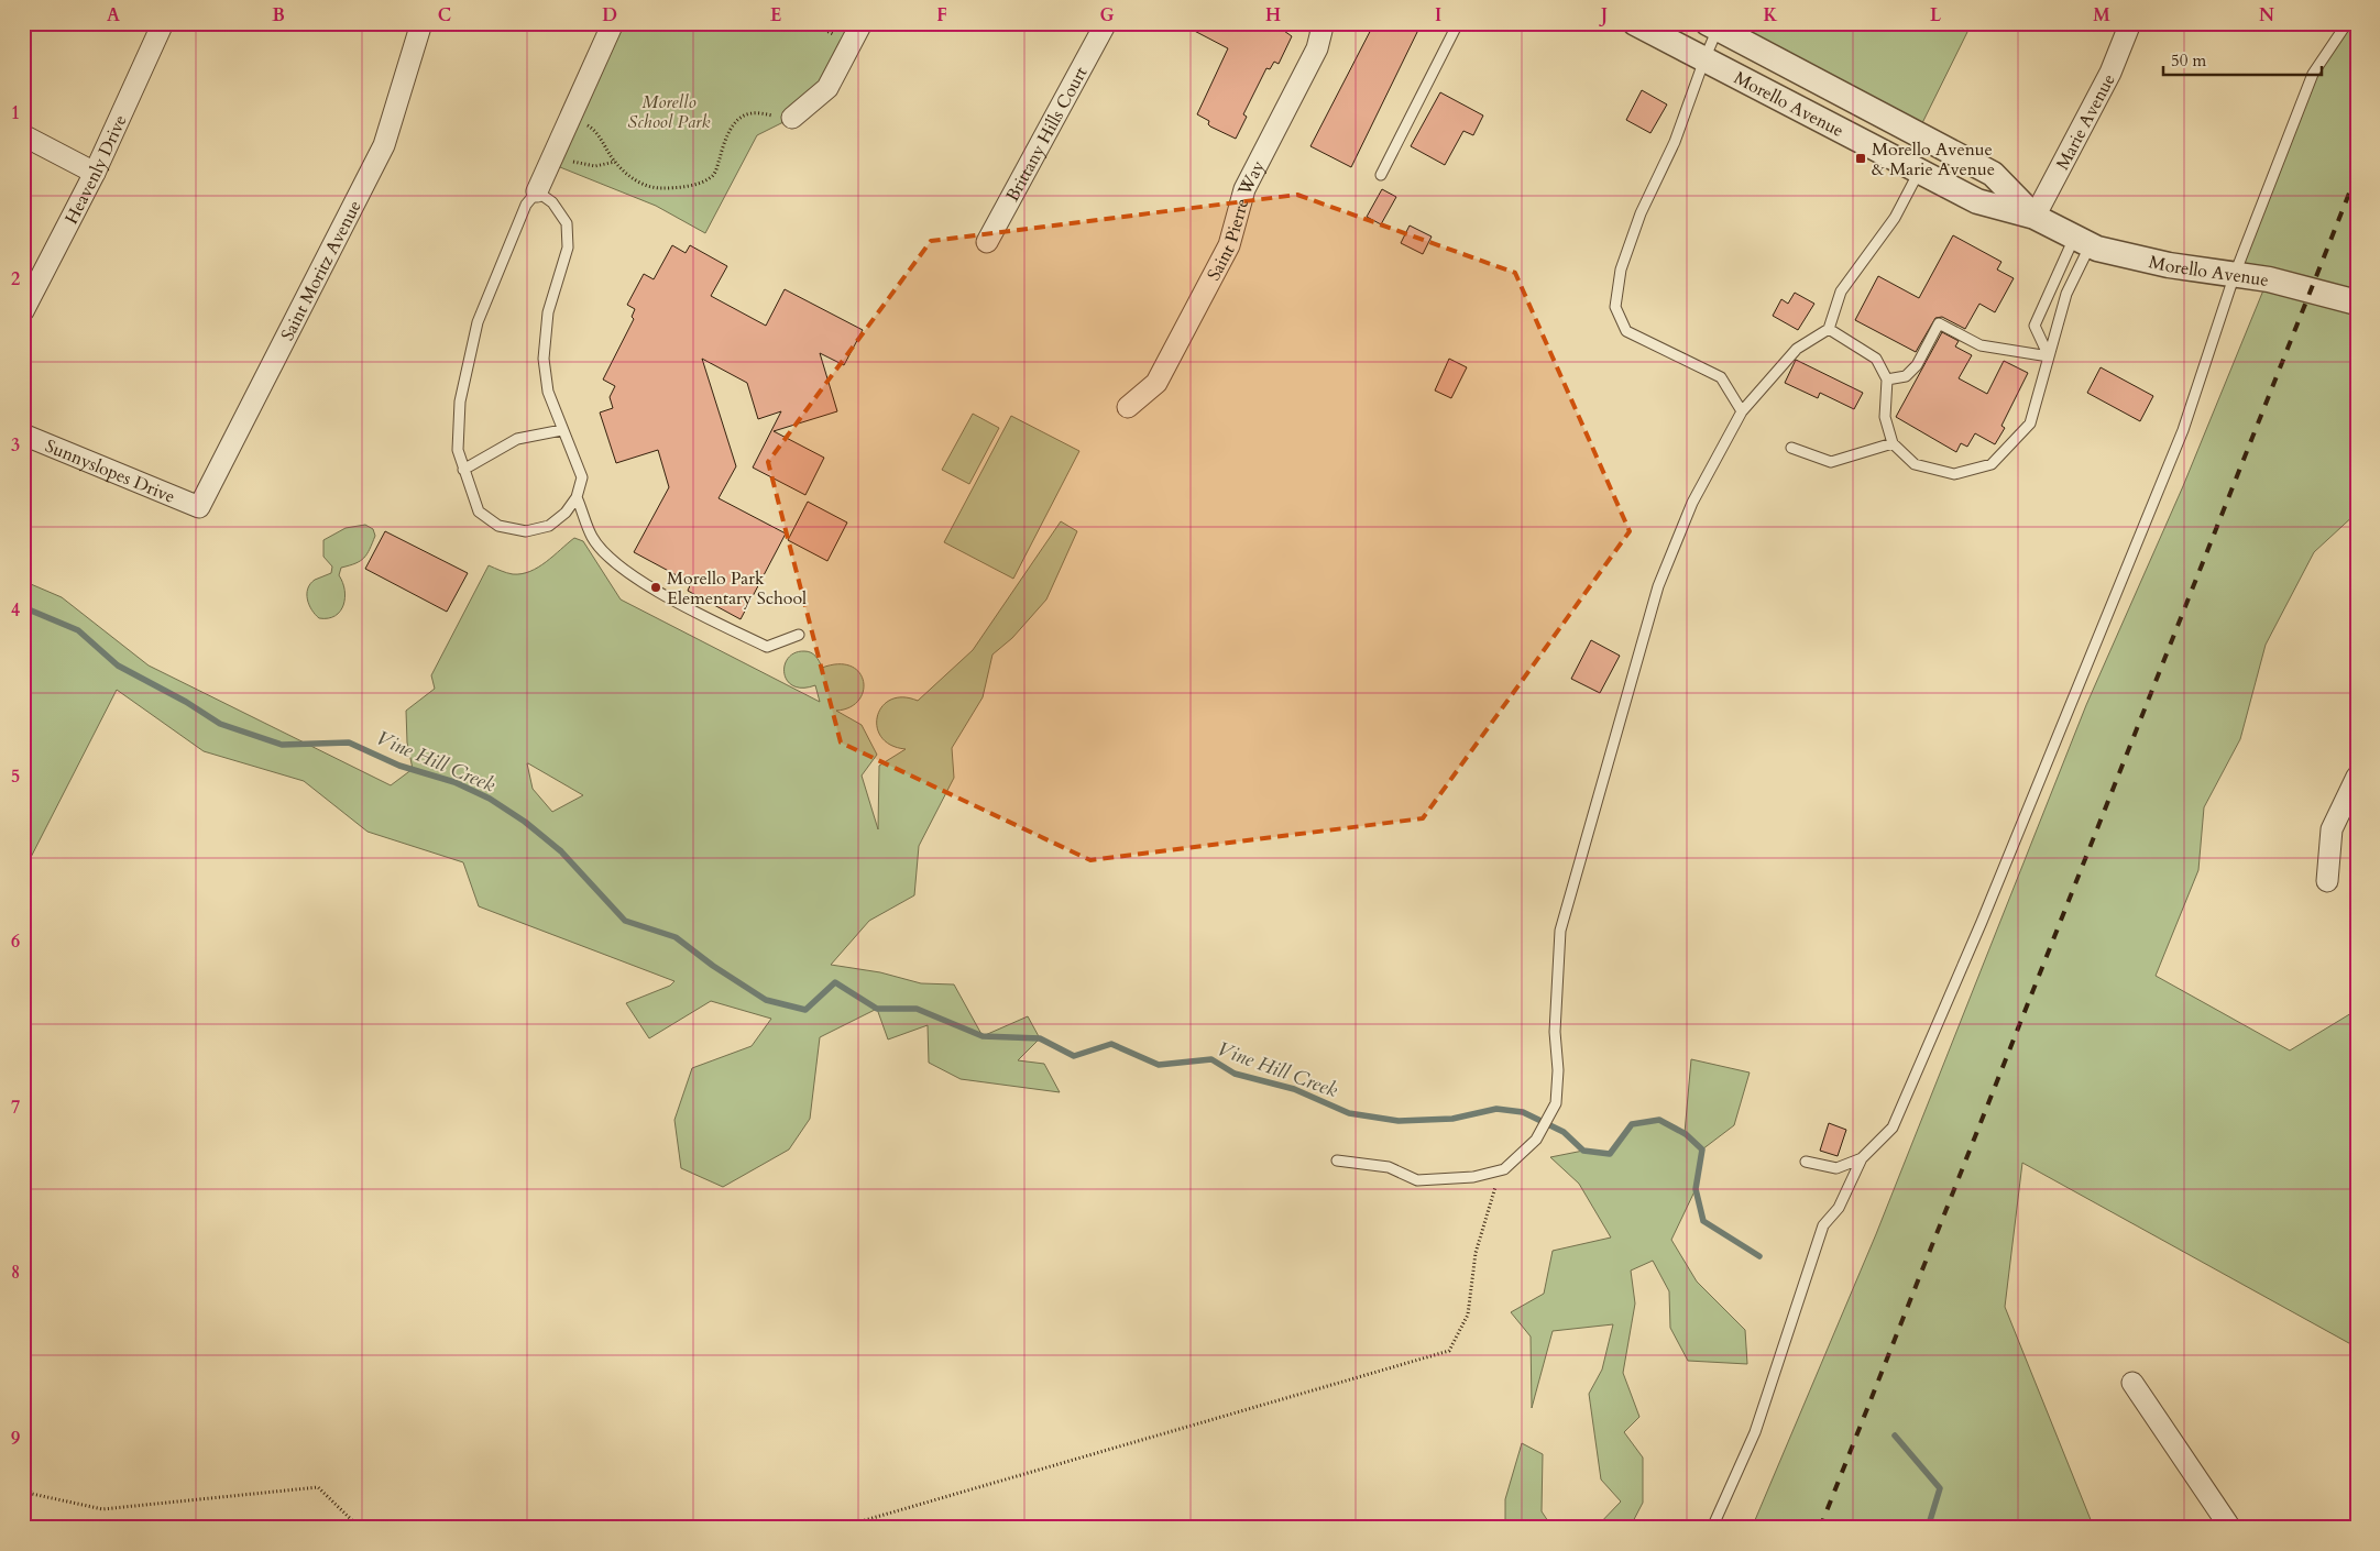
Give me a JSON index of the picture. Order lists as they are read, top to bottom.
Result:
{
  "streets": {
    "street": [
      "Morello Avenue",
      "Marie Avenue",
      "Brittany Hills Court",
      "Heavenly Drive",
      "Saint Pierre Way",
      "Saint Moritz Avenue",
      "Sunnyslopes Drive"
    ]
  },
  "crossings": [
    ["Morello Avenue", "Marie Avenue"],
    ["Saint Moritz Avenue", "Sunnyslopes Drive"]
  ],
  "water": ["Vine Hill Creek"],
  "parks": ["Morello School Park"],
  "places": {
    "transit": ["Morello Avenue & Marie Avenue"],
    "other": ["Morello Park Elementary School"]
  },
  "scale_bar": "50 m",
  "grid": {
    "columns": [
      "A",
      "B",
      "C",
      "D",
      "E",
      "F",
      "G",
      "H",
      "I",
      "J",
      "K",
      "L",
      "M",
      "N"
    ],
    "rows": [
      "1",
      "2",
      "3",
      "4",
      "5",
      "6",
      "7",
      "8",
      "9"
    ]
  }
}
